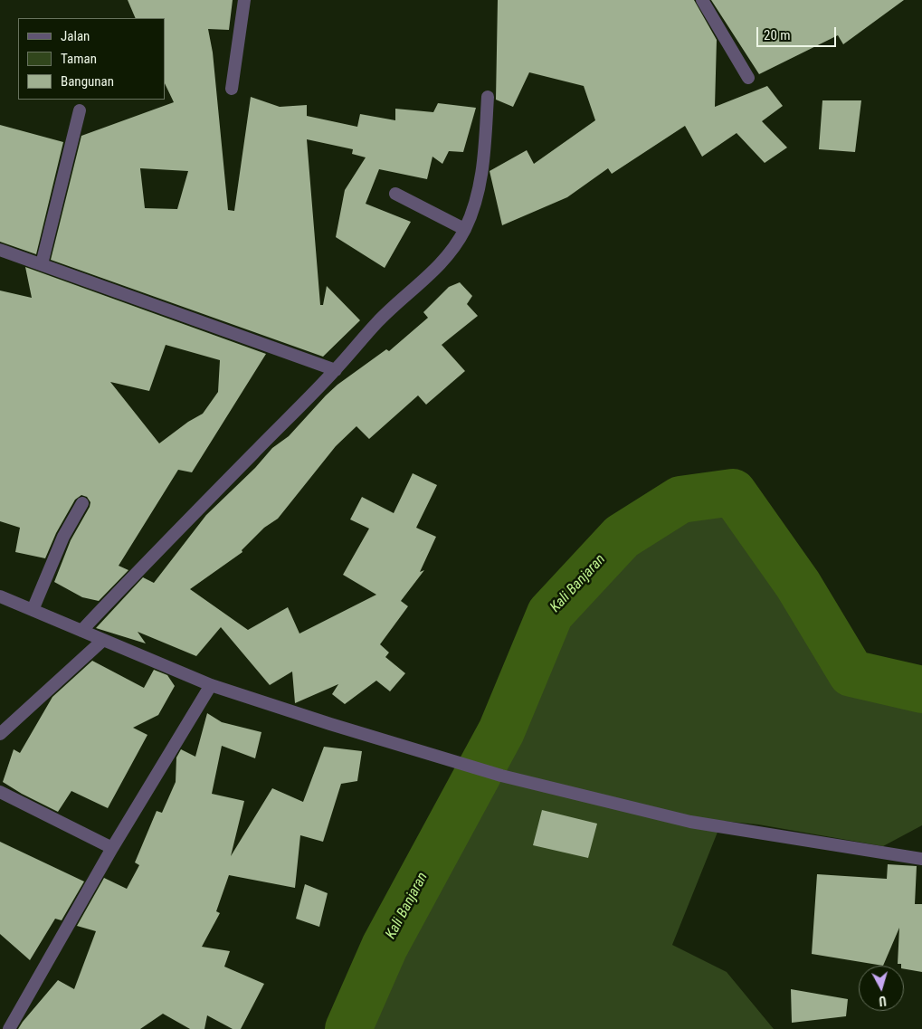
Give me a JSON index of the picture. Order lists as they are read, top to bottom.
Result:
{
  "water": ["Kali Banjaran"],
  "legend": ["Jalan", "Taman", "Bangunan"],
  "scale_bar": "20 m",
  "north": "bottom"
}
